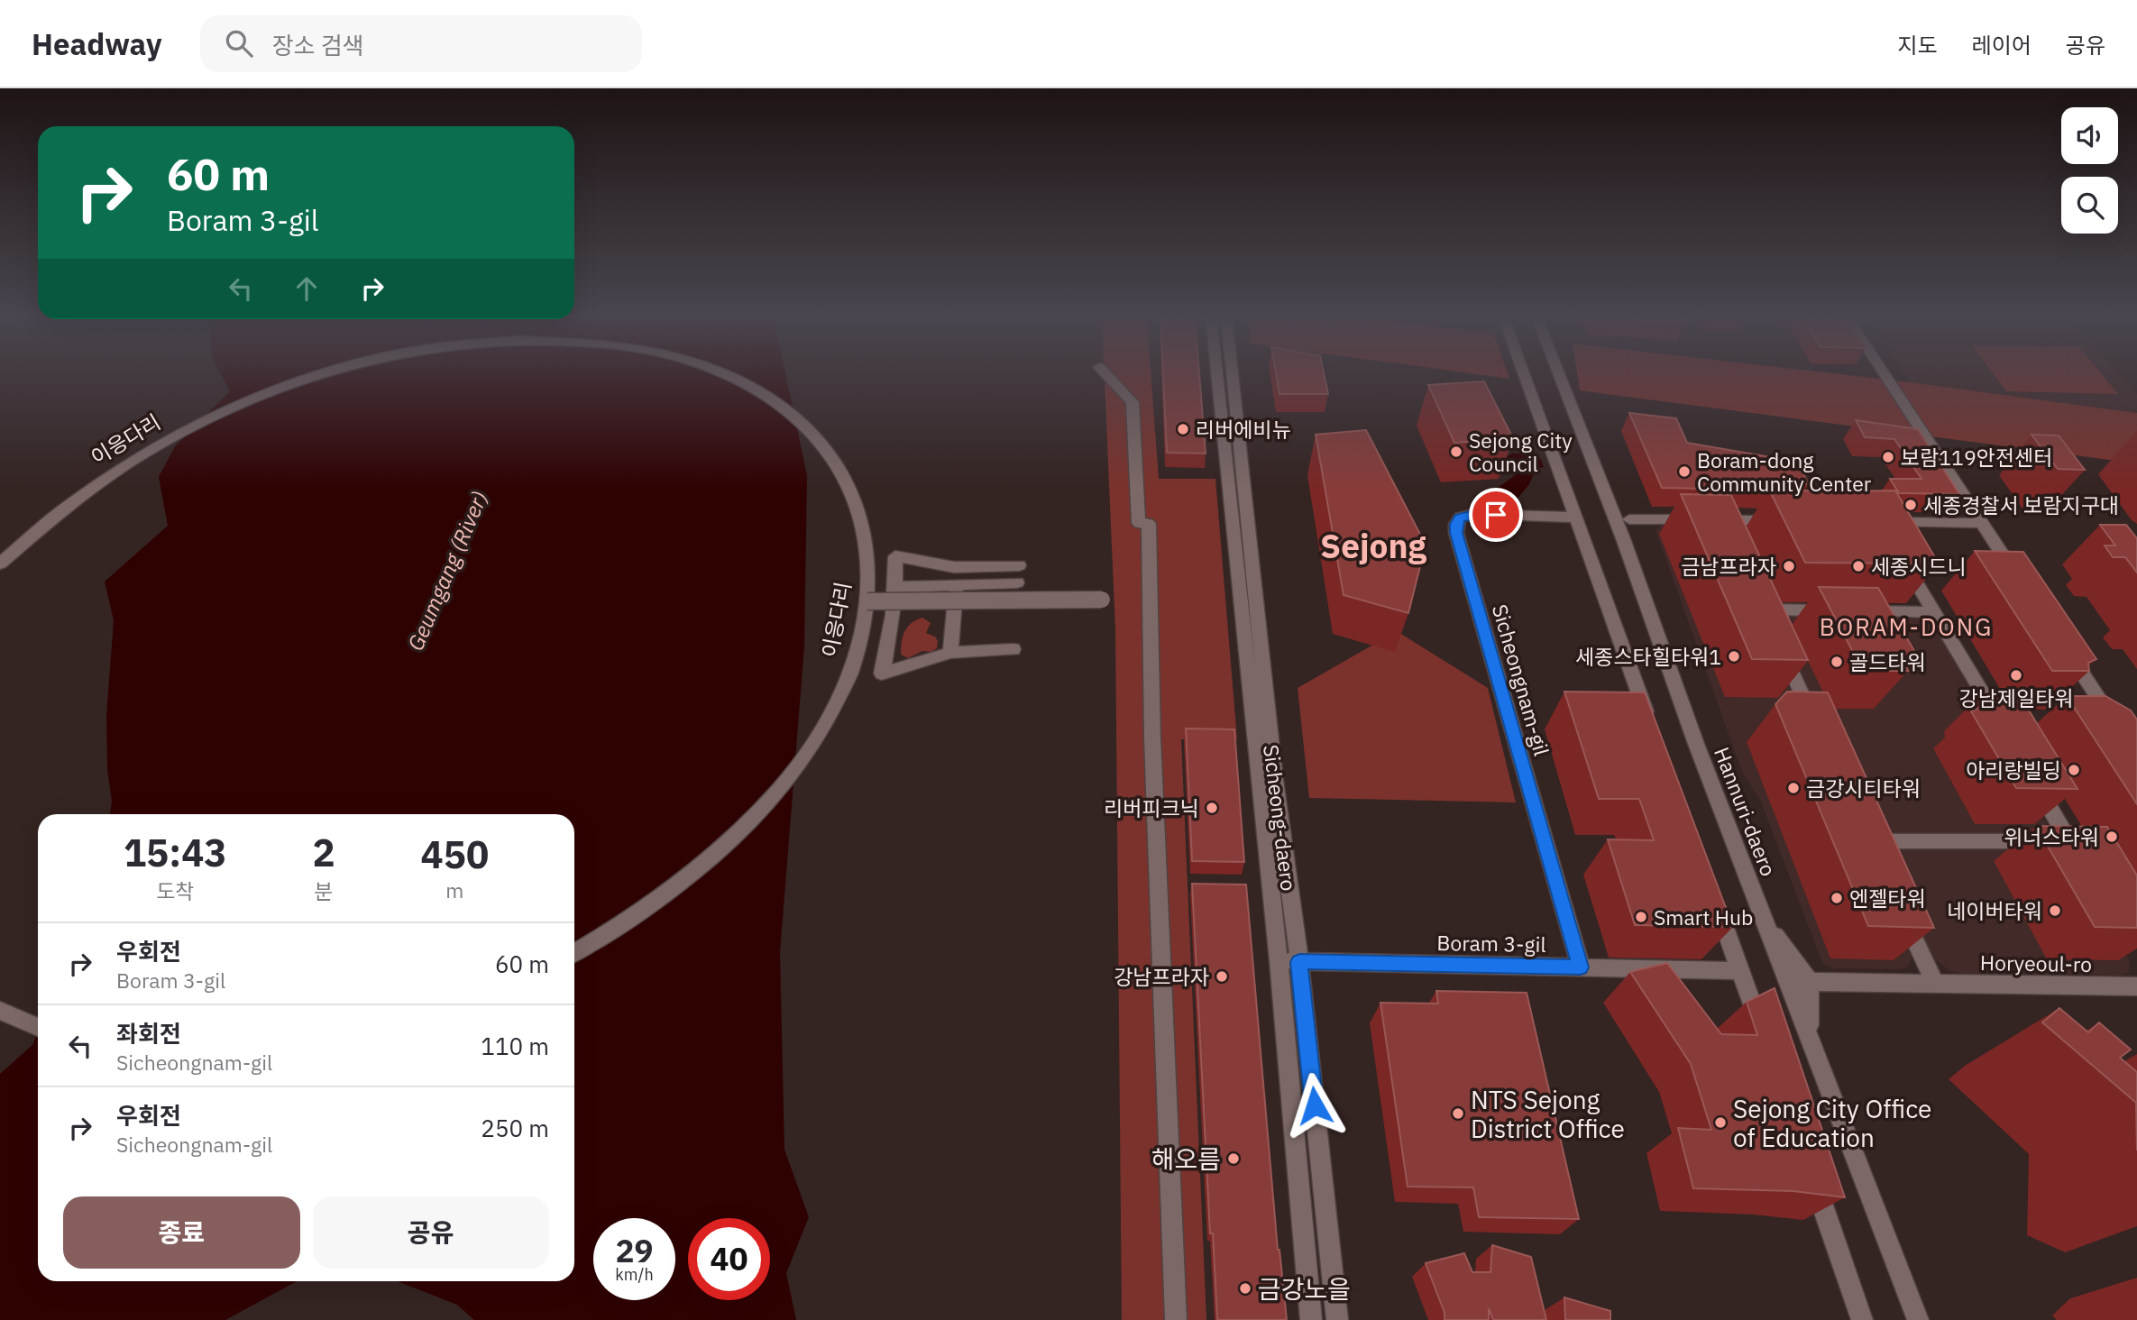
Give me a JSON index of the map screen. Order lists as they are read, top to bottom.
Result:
{
  "streets": {
    "street": [
      "이응다리",
      "Sicheongnam-gil",
      "Hannuri-daero",
      "Sicheong-daero",
      "Boram 3-gil",
      "Horyeoul-ro"
    ]
  },
  "crossings": [
    ["Sicheongnam-gil", "Boram 3-gil"],
    ["Sicheong-daero", "Boram 3-gil"]
  ],
  "districts": ["Sejong", "BORAM-DONG"],
  "water": ["Geumgang (River)"],
  "places": [
    "리버에비뉴",
    "Sejong City Council",
    "보람119안전센터",
    "Boram-dong Community Center",
    "세종경찰서 보람지구대",
    "금남프라자",
    "세종시드니",
    "세종스타힐타워1",
    "골드타워",
    "강남제일타워",
    "아리랑빌딩",
    "금강시티타워",
    "리버피크닉",
    "위너스타워",
    "엔젤타워",
    "네이버타워",
    "Smart Hub",
    "강남프라자",
    "NTS Sejong District Office",
    "Sejong City Office of Education",
    "해오름",
    "금강노을"
  ],
  "page": {
    "header": "Headway",
    "search": "장소 검색",
    "nav": ["지도", "레이어", "공유"],
    "turn": ["60 m", "Boram 3-gil"],
    "eta": [
      "15:43",
      "도착",
      "2",
      "분",
      "450",
      "m"
    ],
    "list": [
      {
        "name": "우회전",
        "note": "Boram 3-gil",
        "value": "60 m"
      },
      {
        "name": "좌회전",
        "note": "Sicheongnam-gil",
        "value": "110 m"
      },
      {
        "name": "우회전",
        "note": "Sicheongnam-gil",
        "value": "250 m"
      }
    ],
    "buttons": ["종료", "공유"],
    "speed": "29 km/h",
    "limit": "40"
  }
}
